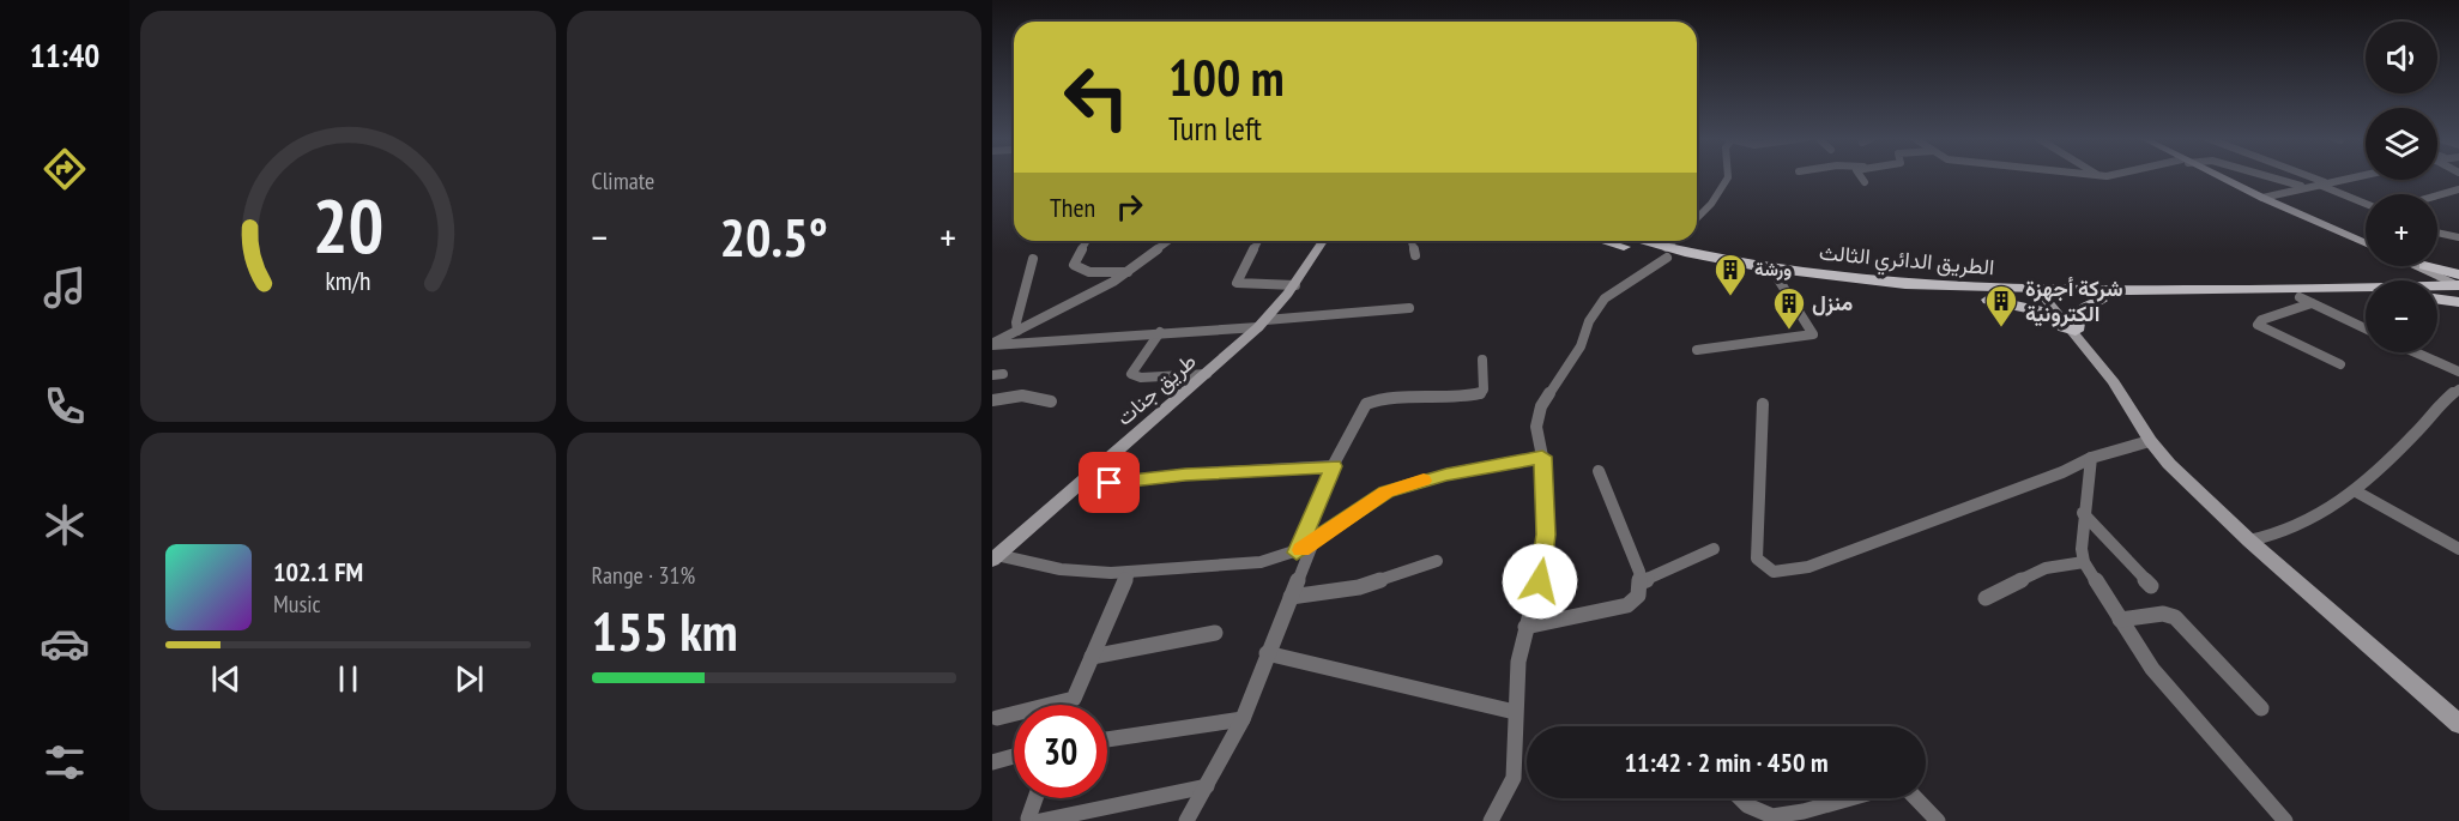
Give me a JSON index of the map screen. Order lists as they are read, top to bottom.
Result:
{
  "streets": {
    "main road": ["الطريق الدائري الثالث"],
    "street": ["طريق جنات"]
  },
  "places": {
    "building": ["ورشة", "شركة أجهزة الكترونية", "منزل"]
  },
  "page": {
    "tabs": "11:40",
    "tile": [
      "Climate",
      ["Range · 31%", "155 km"]
    ],
    "map_buttons": ["+", "−"],
    "turn": ["100 m", "Turn left"],
    "then": "Then",
    "heat": ["−", "20.5°", "+"],
    "song": ["102.1 FM", "Music"],
    "limit": "30",
    "trip": "11:42 · 2 min · 450 m",
    "gauge": ["20", "km/h"]
  }
}
